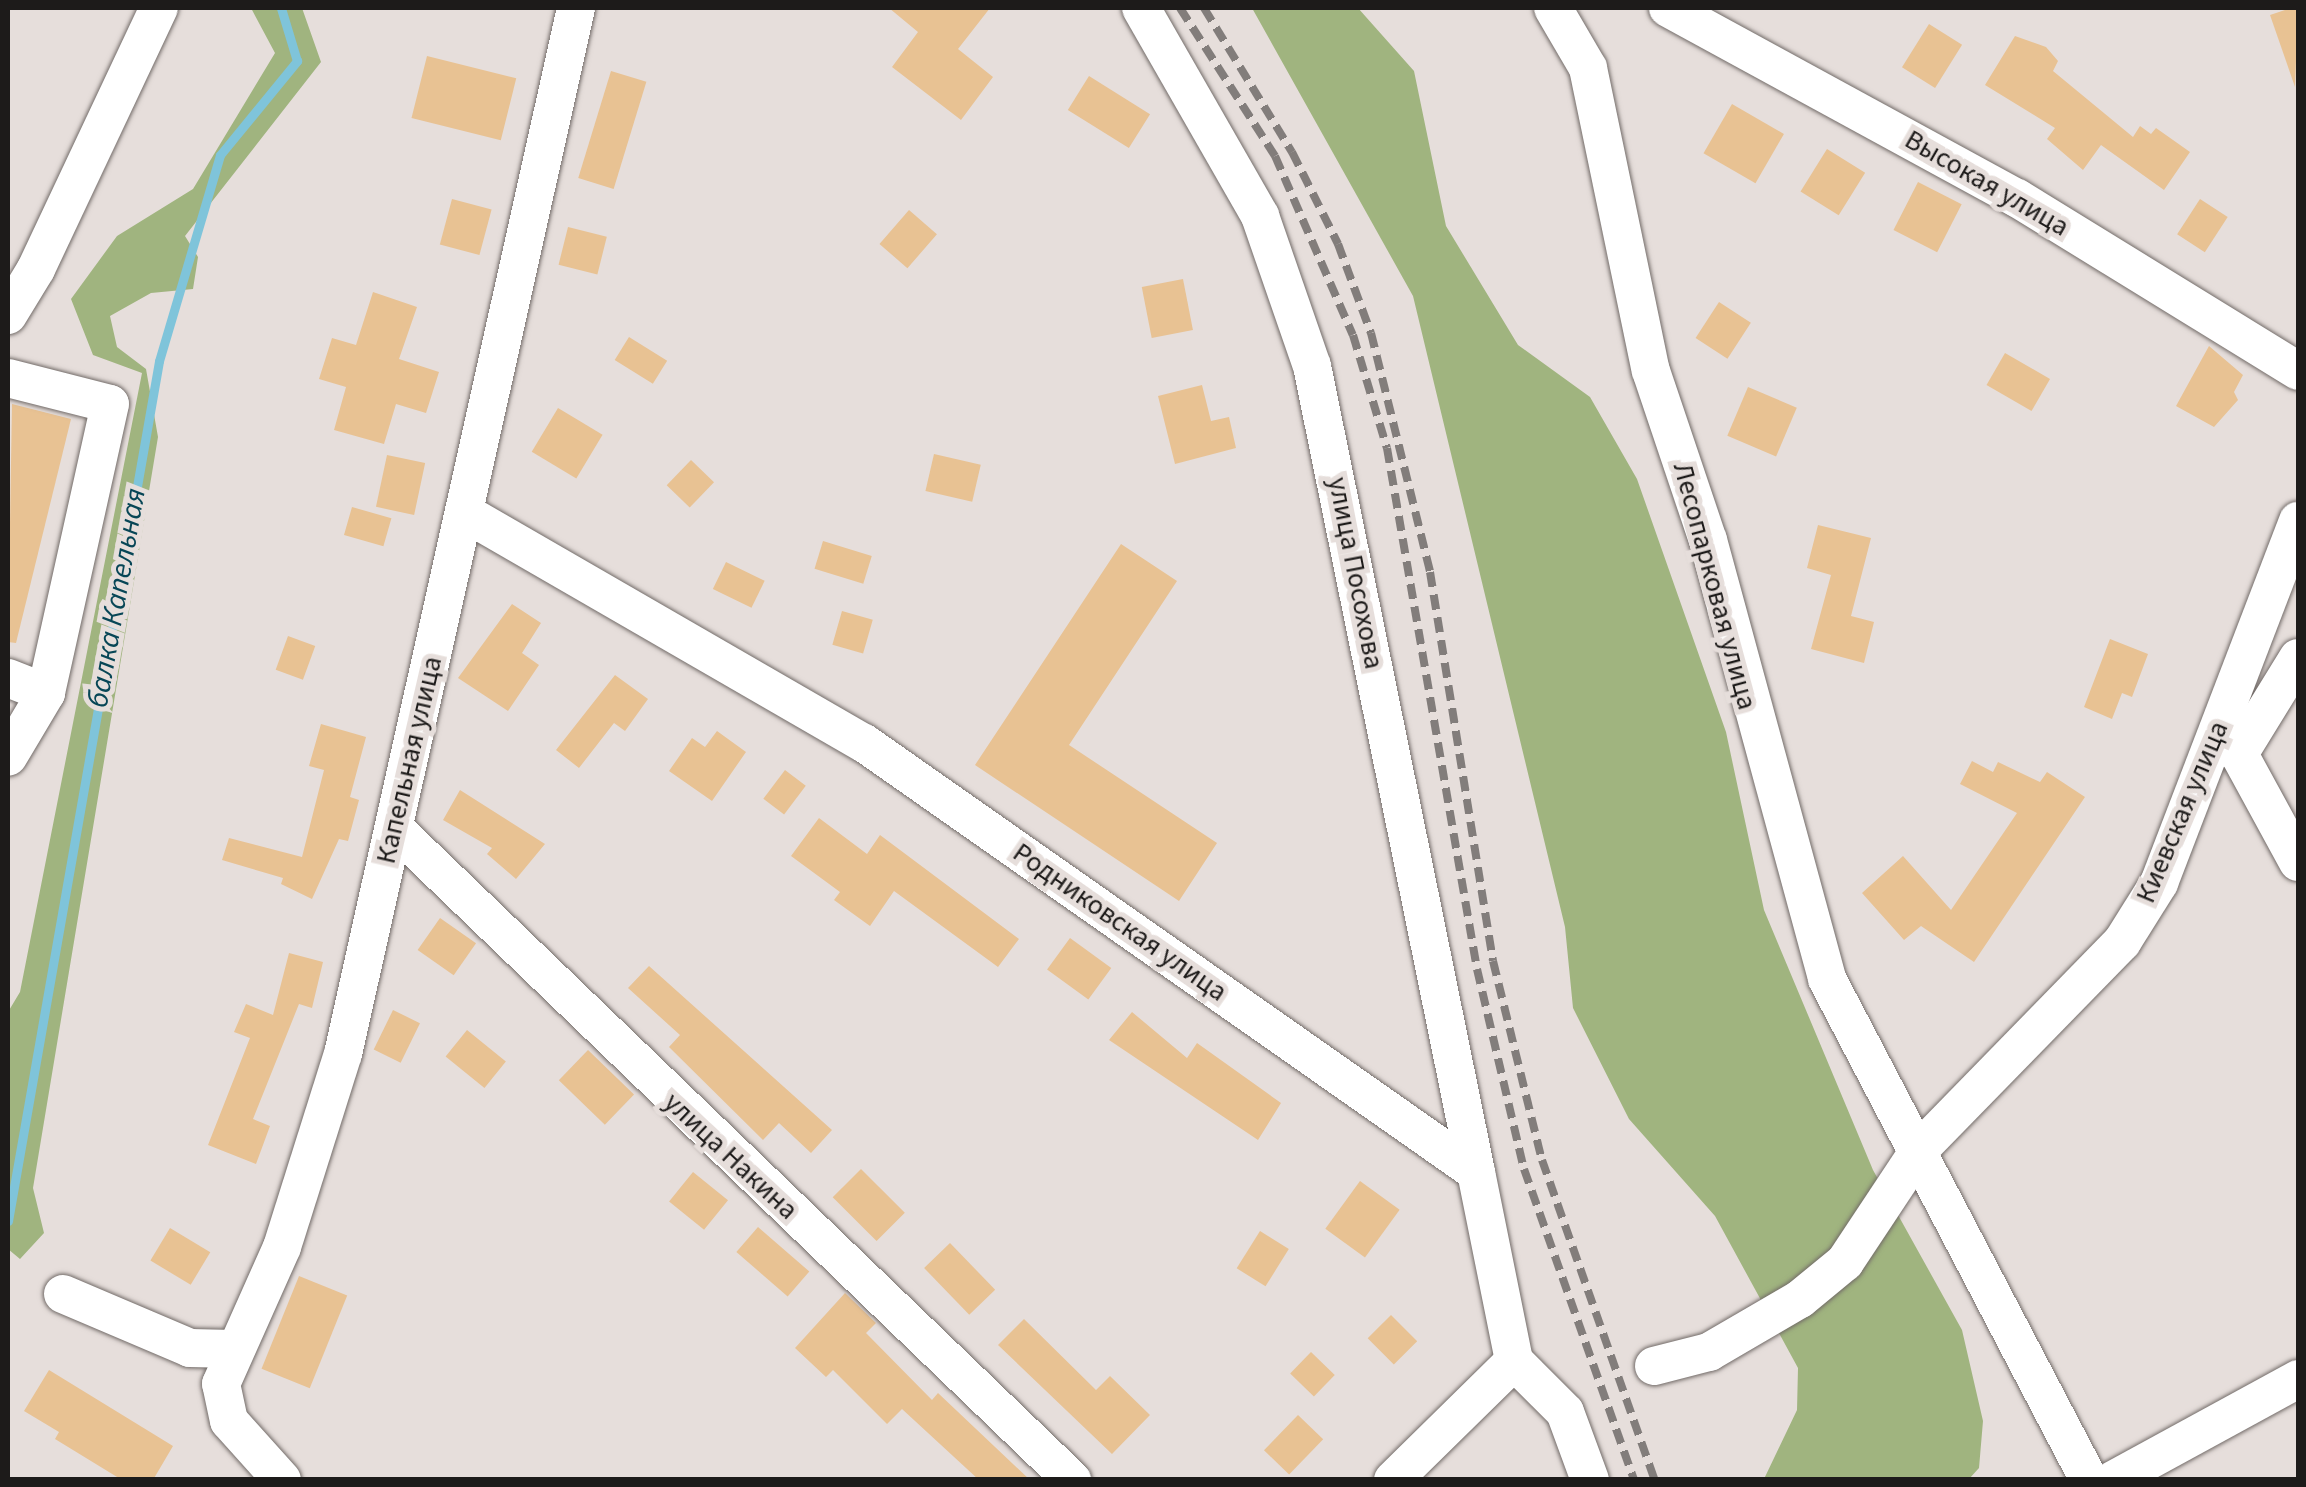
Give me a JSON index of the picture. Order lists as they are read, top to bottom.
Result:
{
  "streets": {
    "street": [
      "Высокая улица",
      "улица Посохова",
      "Лесопарковая улица",
      "Капельная улица",
      "Киевская улица",
      "Родниковская улица",
      "улица Накина"
    ]
  },
  "crossings": [
    ["улица Посохова", "Родниковская улица"],
    ["Лесопарковая улица", "Киевская улица"],
    ["Капельная улица", "Родниковская улица"],
    ["Капельная улица", "улица Накина"]
  ],
  "water": ["балка Капельная"]
}
